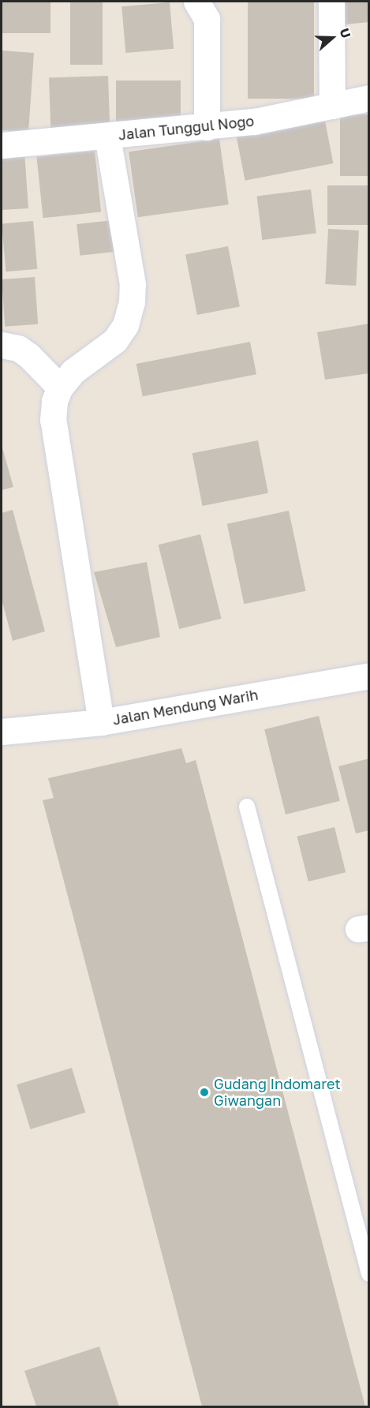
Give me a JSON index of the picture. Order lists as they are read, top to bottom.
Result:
{
  "streets": {
    "street": ["Jalan Tunggul Nogo", "Jalan Mendung Warih"]
  },
  "places": ["Gudang Indomaret Giwangan"],
  "north": "right"
}
